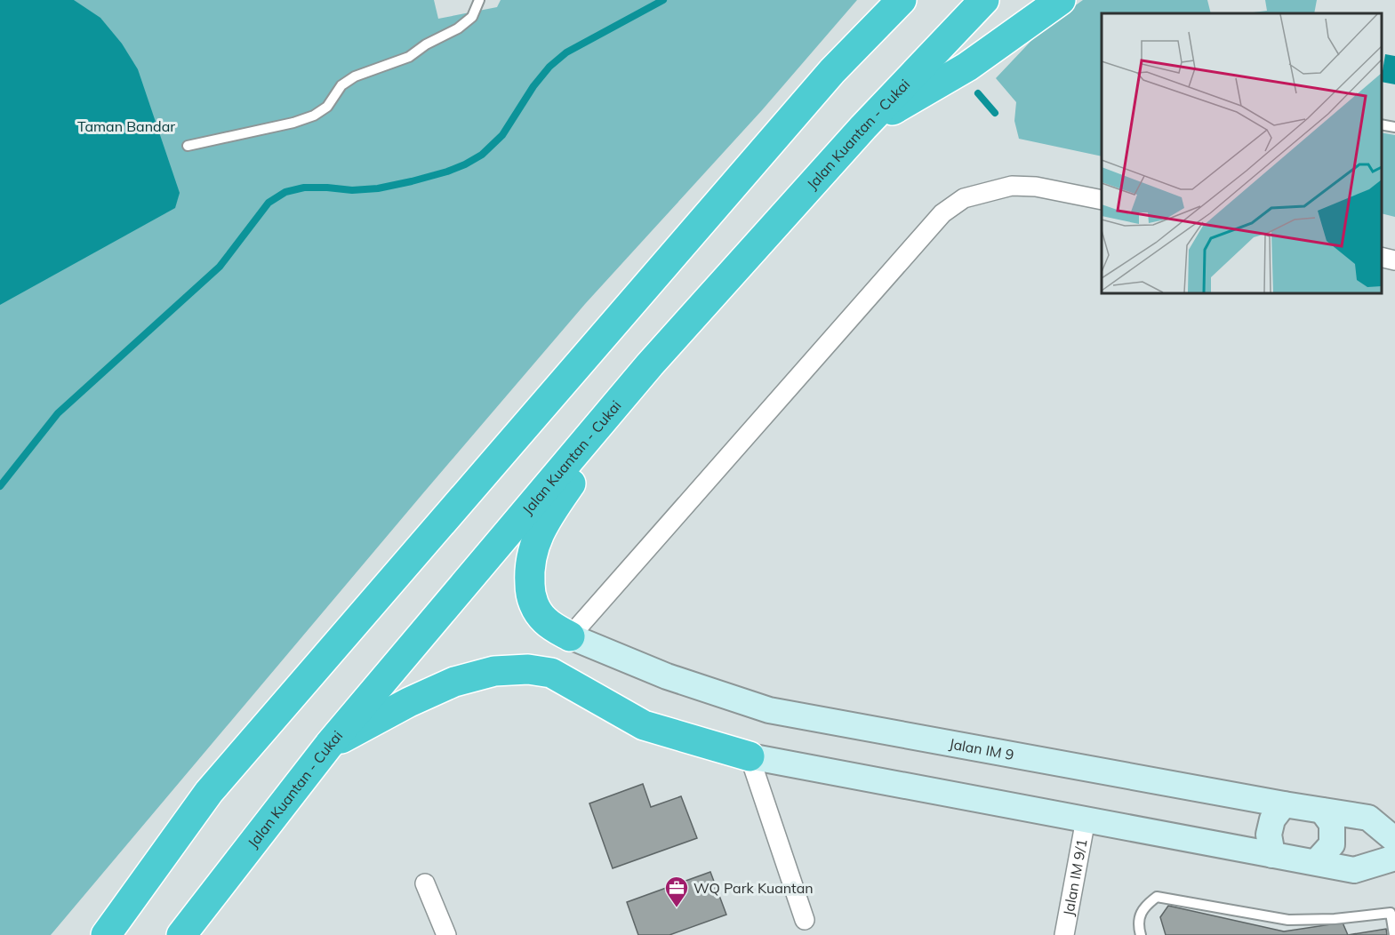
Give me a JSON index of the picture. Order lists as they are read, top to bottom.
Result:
{
  "streets": {
    "highway": ["Jalan Kuantan - Cukai"],
    "street": ["Jalan IM 9", "Jalan IM 9/1"]
  },
  "parks": ["Taman Bandar"],
  "places": {
    "office": ["WQ Park Kuantan"]
  }
}
